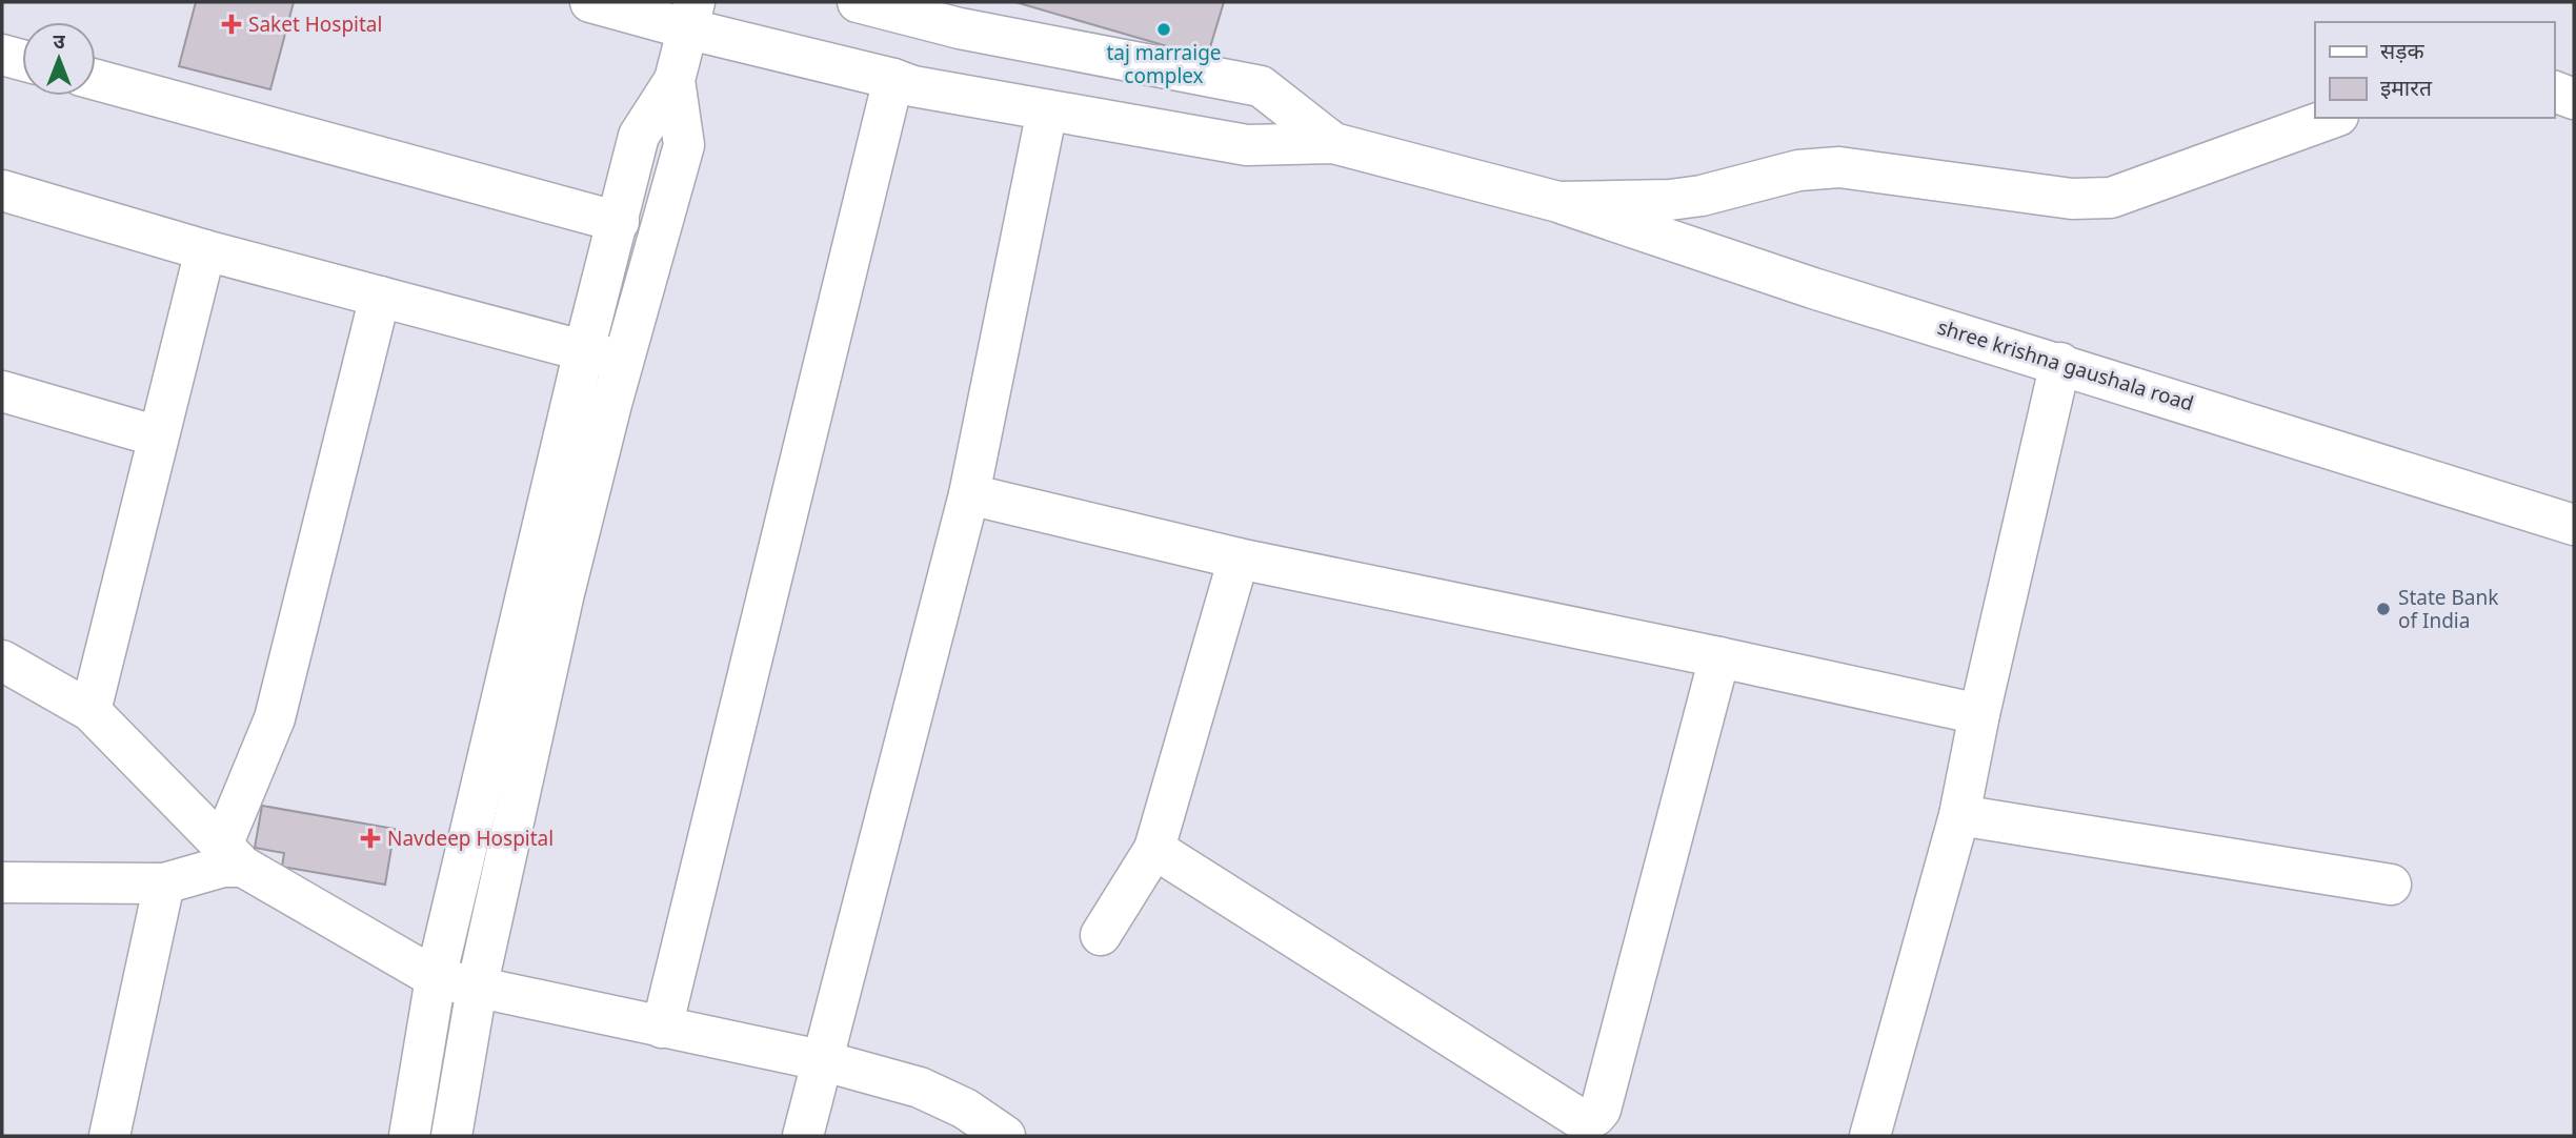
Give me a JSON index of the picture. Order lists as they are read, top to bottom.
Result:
{
  "streets": {
    "street": ["shree krishna gaushala road"]
  },
  "places": {
    "health": ["Saket Hospital", "Navdeep Hospital"],
    "other": ["taj marraige complex", "State Bank of India"]
  },
  "legend": ["सड़क", "इमारत"],
  "north": "top"
}
